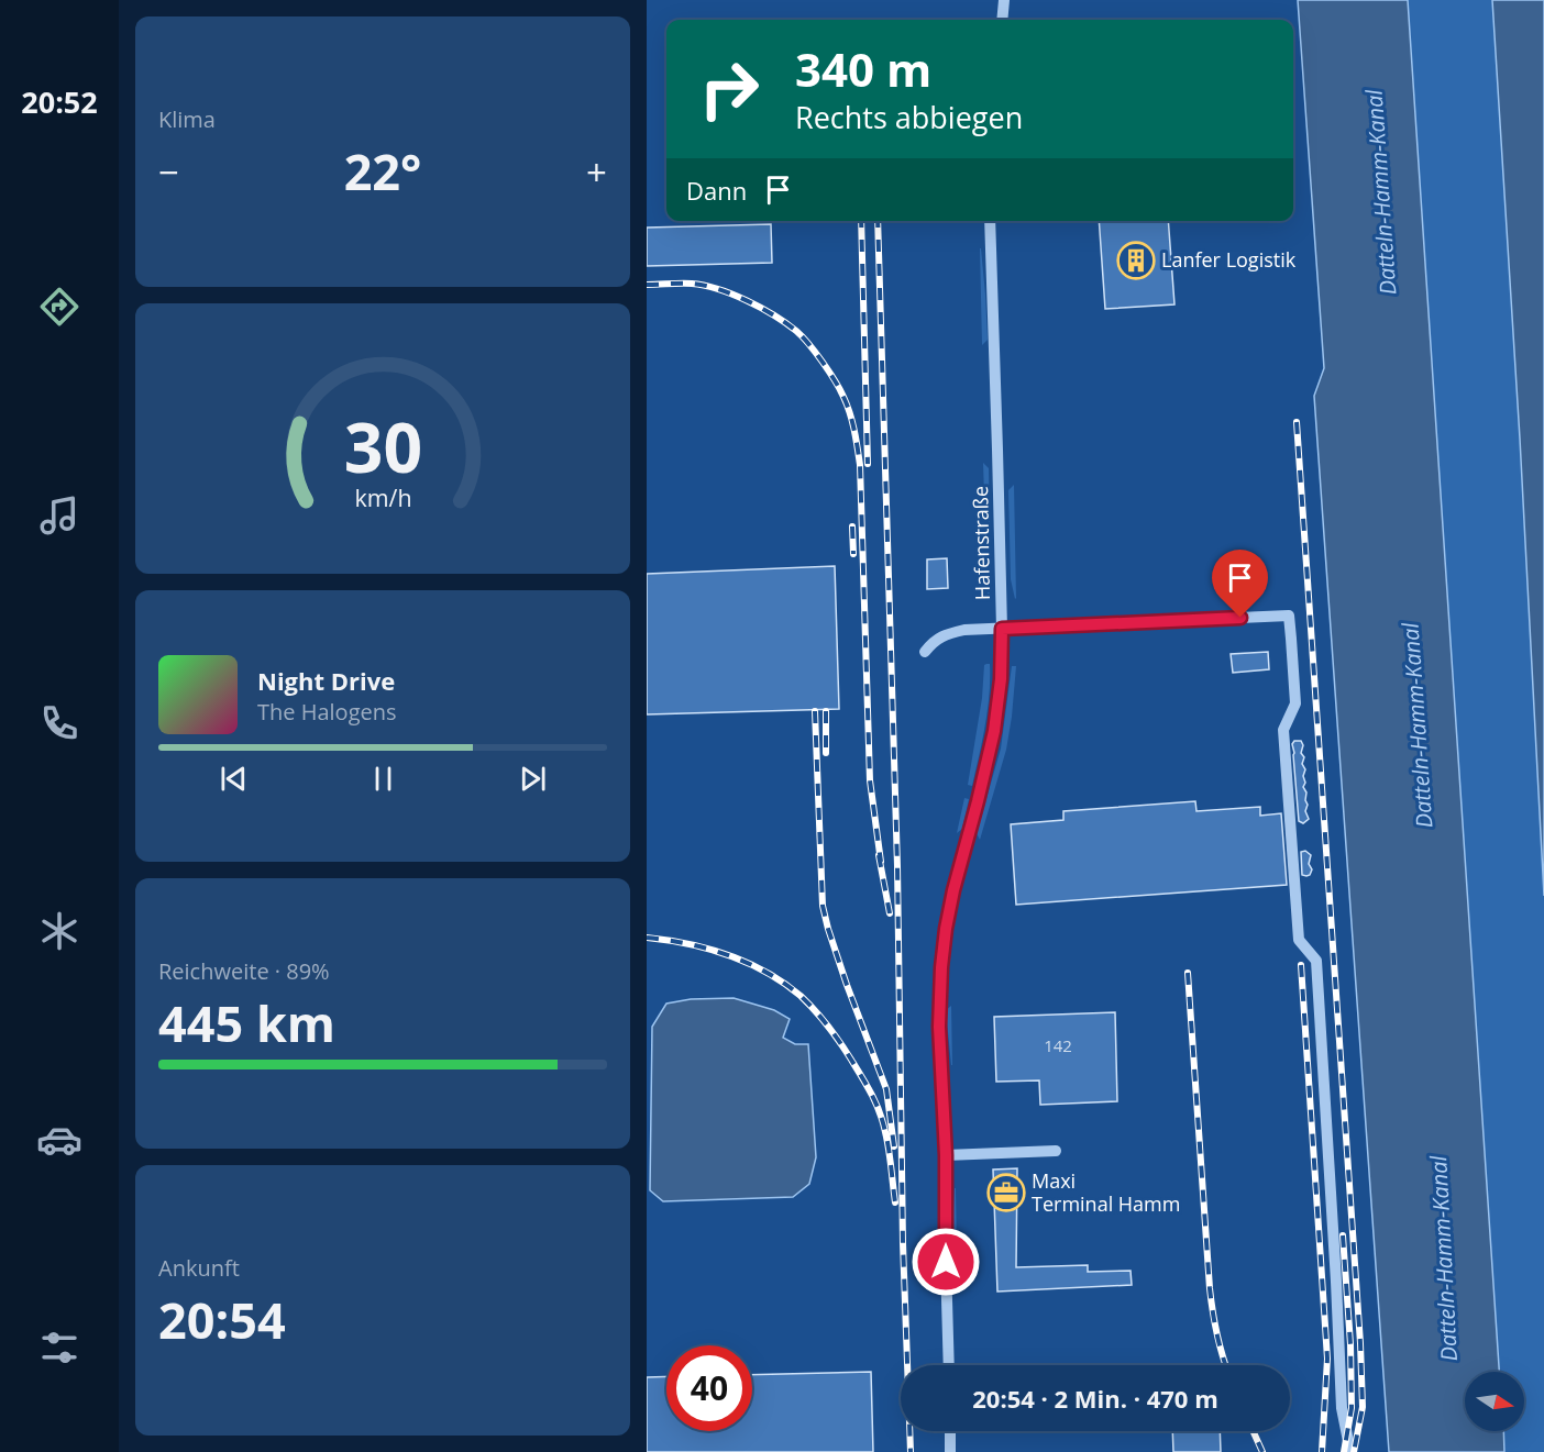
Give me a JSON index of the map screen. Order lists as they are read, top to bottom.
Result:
{
  "streets": {
    "street": ["Hafenstraße"]
  },
  "water": ["Datteln-Hamm-Kanal"],
  "places": {
    "building": ["Lanfer Logistik"],
    "office": ["Maxi Terminal Hamm"]
  },
  "house_numbers": ["142"],
  "north": "right",
  "page": {
    "tabs": "20:52",
    "tile": [
      "Klima",
      ["Reichweite · 89%", "445 km"],
      ["Ankunft", "20:54"]
    ],
    "turn": ["340 m", "Rechts abbiegen"],
    "heat": ["−", "22°", "+"],
    "then": "Dann",
    "song": ["Night Drive", "The Halogens"],
    "limit": "40",
    "trip": "20:54 · 2 Min. · 470 m",
    "gauge": ["30", "km/h"]
  }
}
